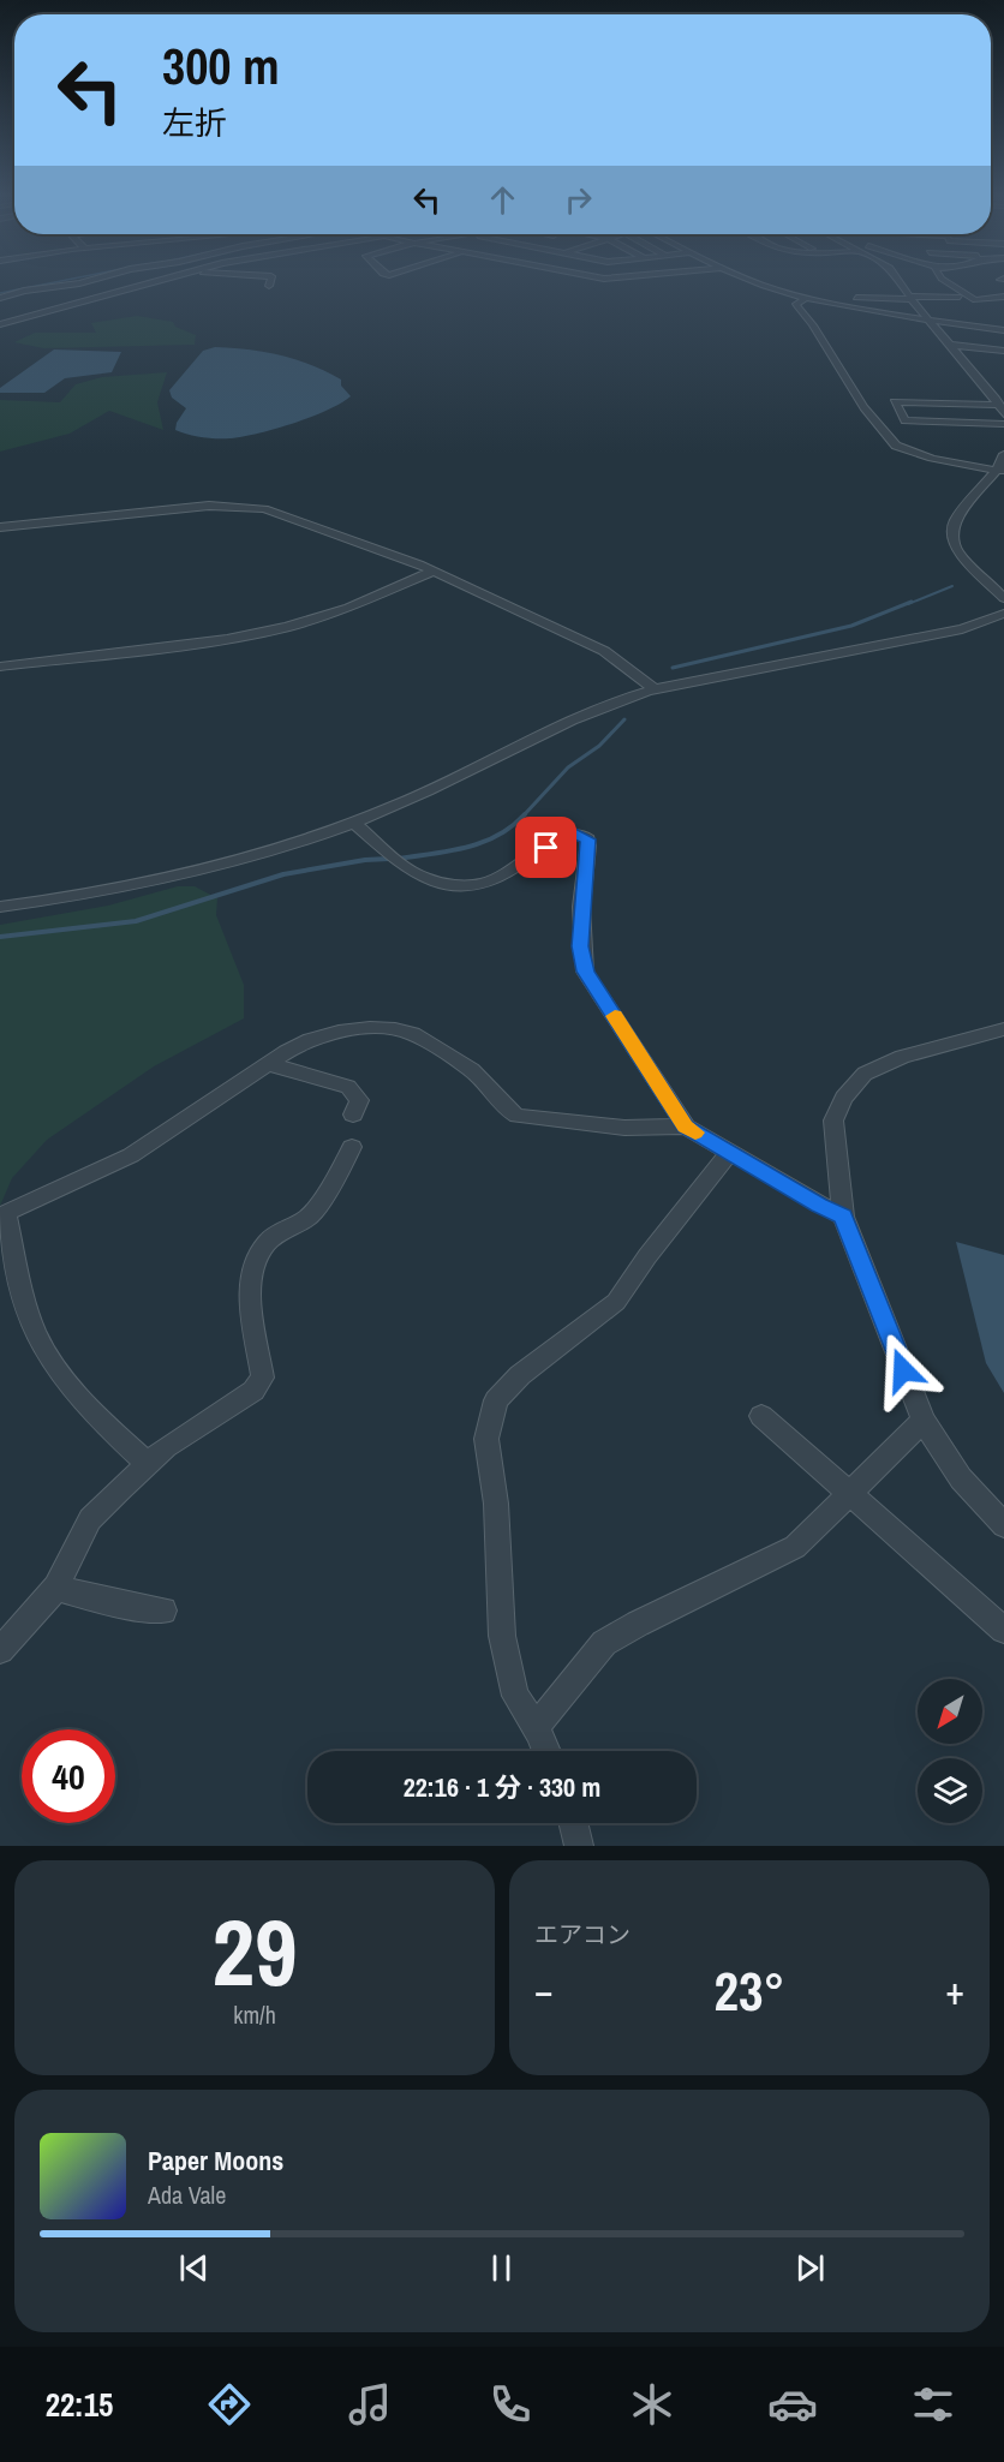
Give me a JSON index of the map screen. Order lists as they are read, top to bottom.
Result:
{
  "north": "bottom left",
  "page": {
    "turn": ["300 m", "左折"],
    "limit": "40",
    "trip": "22:16 · 1 分 · 330 m",
    "tile": [
      ["29", "km/h"],
      "エアコン"
    ],
    "heat": ["−", "23°", "+"],
    "song": ["Paper Moons", "Ada Vale"],
    "tabs": "22:15"
  }
}
